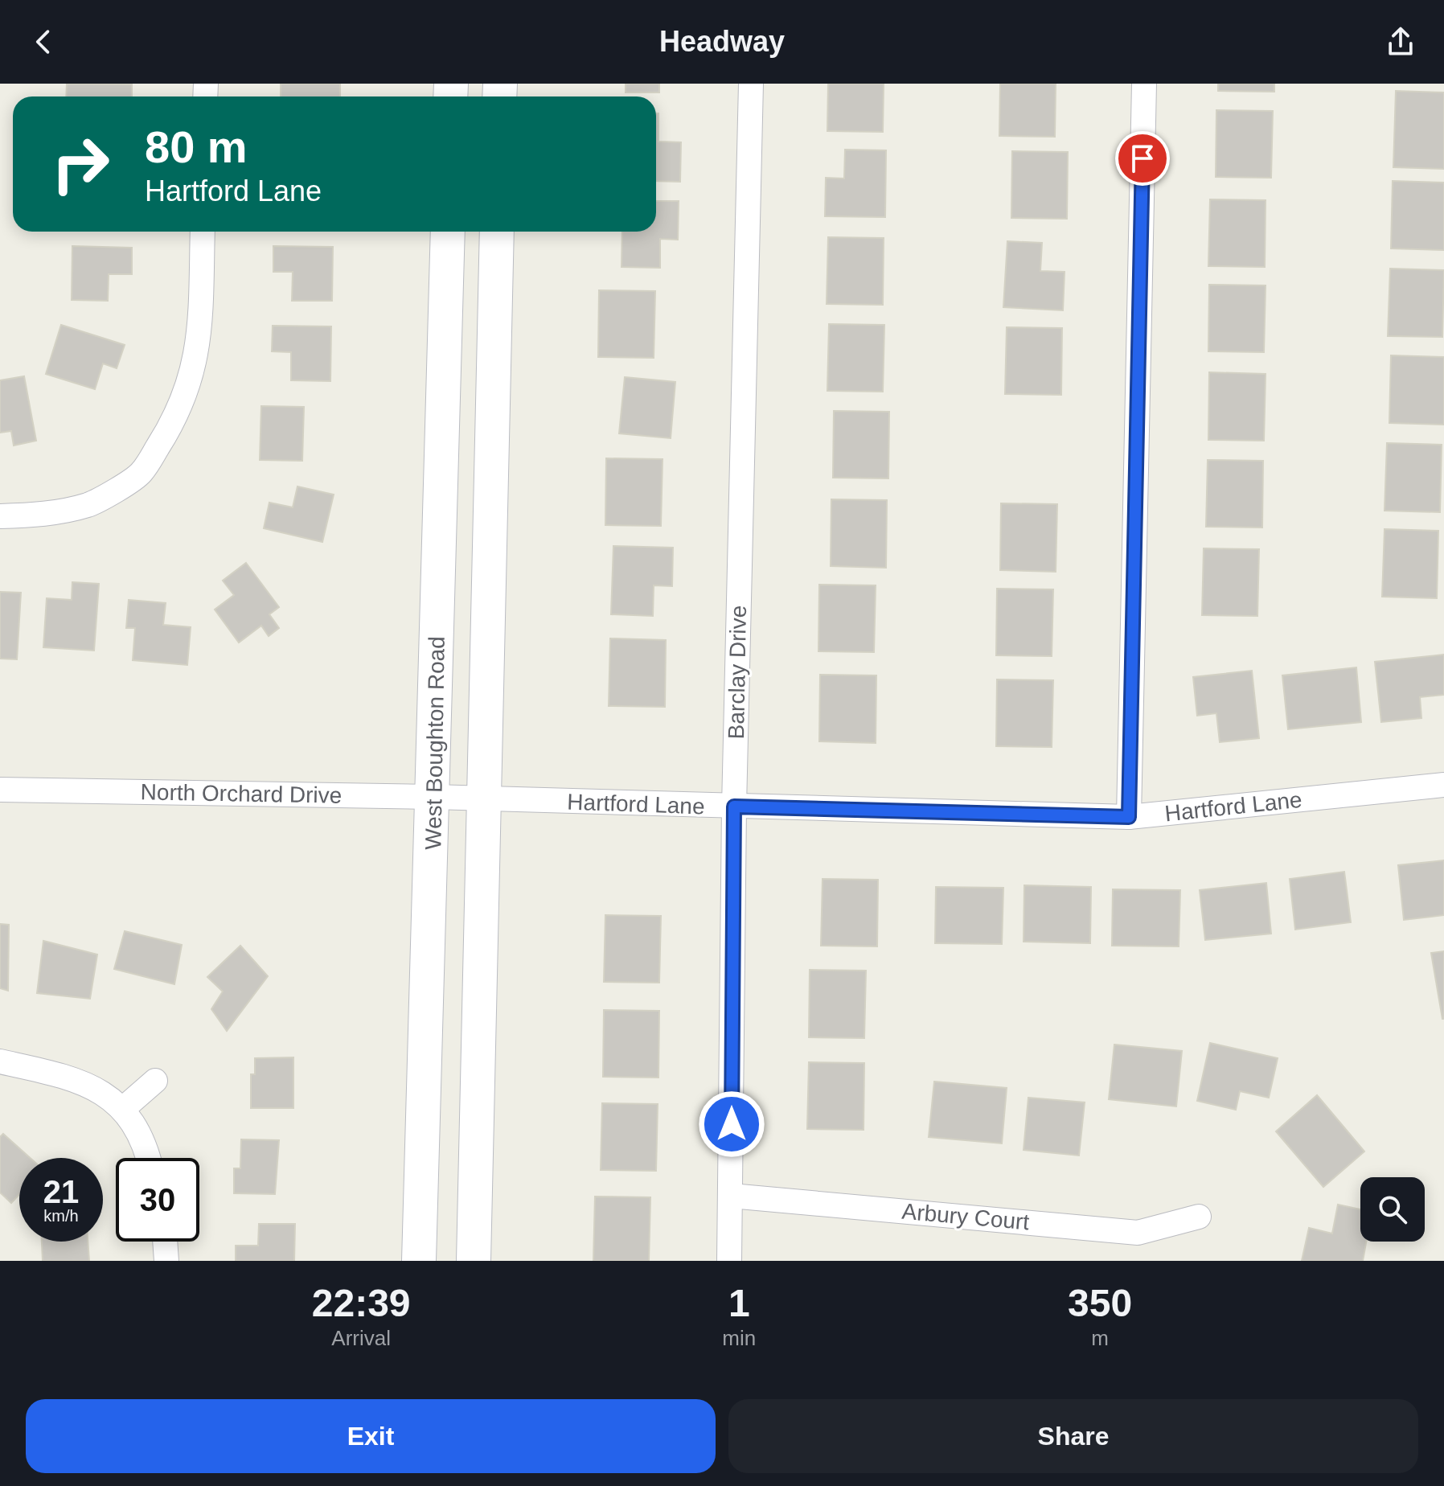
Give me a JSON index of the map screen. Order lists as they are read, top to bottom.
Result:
{
  "streets": {
    "main road": ["West Boughton Road"],
    "street": [
      "Barclay Drive",
      "North Orchard Drive",
      "Hartford Lane",
      "Arbury Court"
    ]
  },
  "crossings": [
    ["Barclay Drive", "Hartford Lane"],
    ["Barclay Drive", "Arbury Court"],
    ["West Boughton Road", "North Orchard Drive"],
    ["North Orchard Drive", "Hartford Lane"]
  ],
  "page": {
    "header": "Headway",
    "turn": ["80 m", "Hartford Lane"],
    "speed": "21 km/h",
    "limit": "30",
    "eta": [
      "22:39",
      "Arrival",
      "1",
      "min",
      "350",
      "m"
    ],
    "buttons": ["Exit", "Share"]
  }
}
